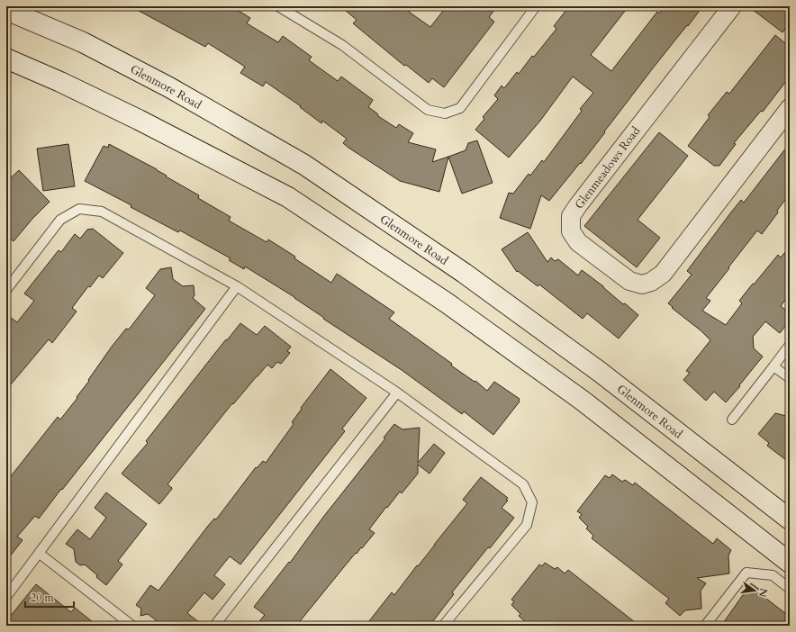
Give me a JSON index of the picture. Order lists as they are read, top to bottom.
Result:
{
  "streets": {
    "main road": ["Glenmore Road"],
    "street": ["Glenmeadows Road"]
  },
  "scale_bar": "20 m",
  "north": "right"
}
